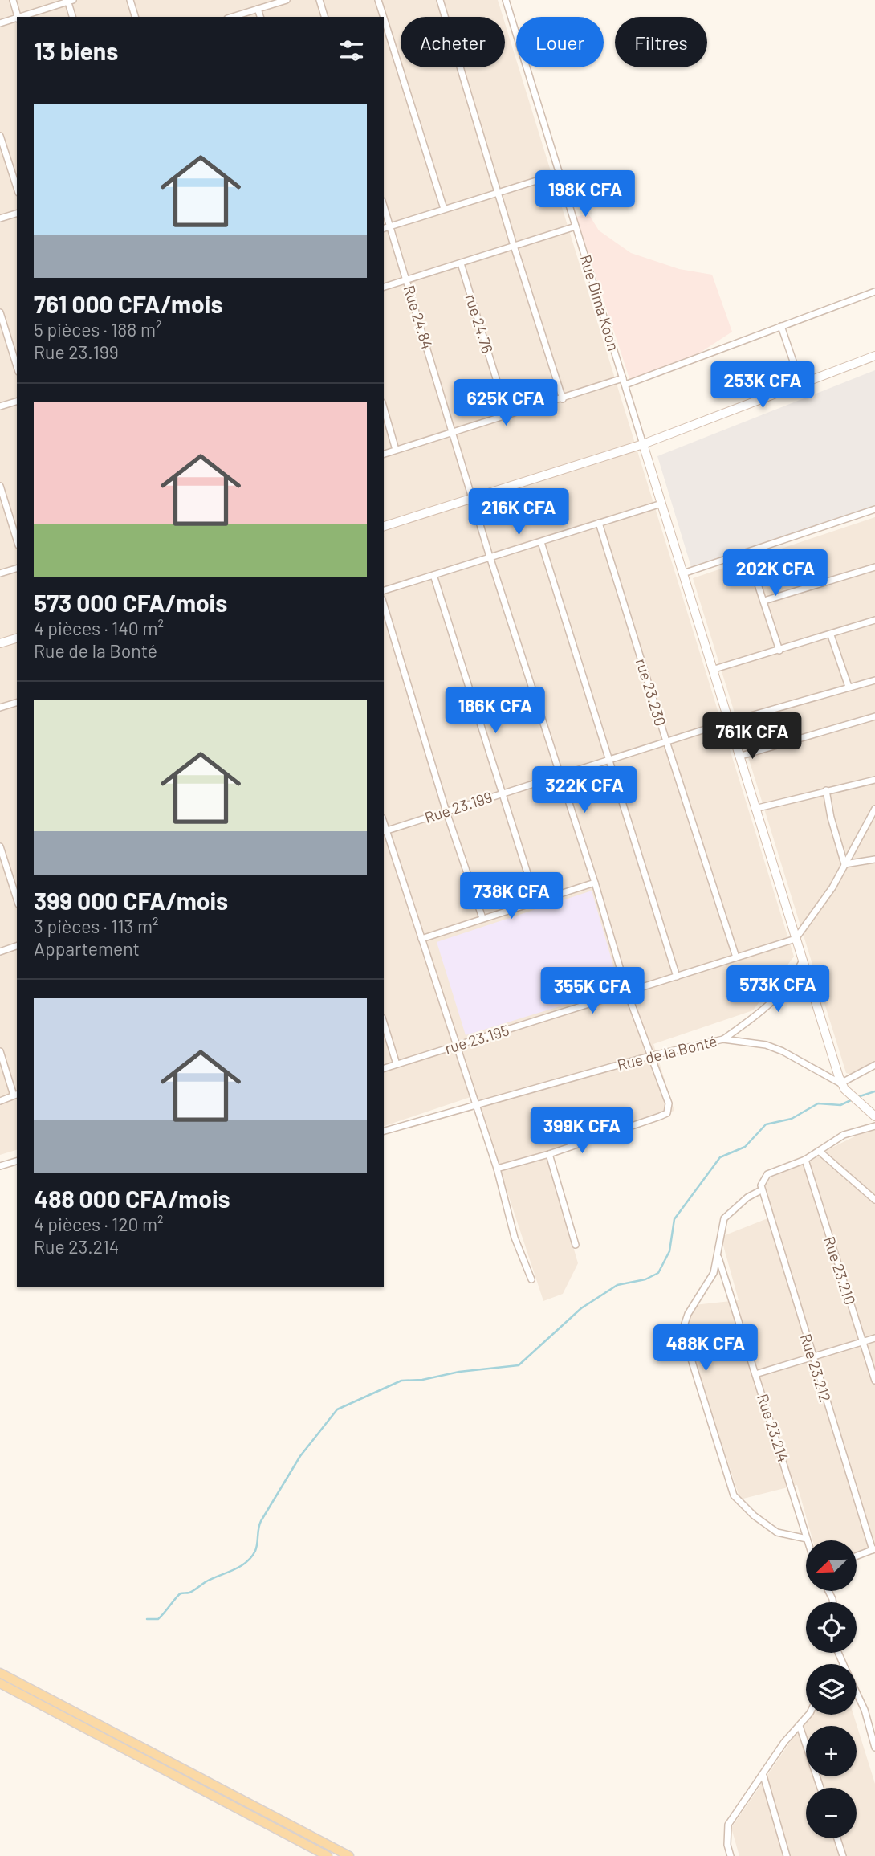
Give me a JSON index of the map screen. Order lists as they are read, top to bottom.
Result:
{
  "streets": {
    "street": [
      "Rue Dima Koon",
      "Rue 24.84",
      "rue 24.76",
      "rue 23.230",
      "Rue 23.199",
      "rue 23.195",
      "Rue de la Bonté",
      "Rue 23.210",
      "Rue 23.212",
      "Rue 23.214"
    ]
  },
  "crossings": [
    ["Rue 24.84", "Rue 23.199"],
    ["Rue 24.84", "rue 23.195"],
    ["Rue 24.84", "Rue de la Bonté"],
    ["rue 23.230", "Rue 23.199"],
    ["rue 23.230", "rue 23.195"]
  ],
  "north": "bottom left",
  "page": {
    "chip": ["Acheter", "Louer", "Filtres"],
    "heading": "13 biens",
    "list": [
      {
        "name": "761 000 CFA/mois",
        "note": "5 pièces · 188 m² · Rue 23.199"
      },
      {
        "name": "573 000 CFA/mois",
        "note": "4 pièces · 140 m² · Rue de la Bonté"
      },
      {
        "name": "399 000 CFA/mois",
        "note": "3 pièces · 113 m² · Appartement"
      },
      {
        "name": "488 000 CFA/mois",
        "note": "4 pièces · 120 m² · Rue 23.214"
      }
    ],
    "price": [
      "198K CFA",
      "253K CFA",
      "625K CFA",
      "216K CFA",
      "202K CFA",
      "186K CFA",
      "761K CFA",
      "322K CFA",
      "738K CFA",
      "573K CFA",
      "355K CFA",
      "399K CFA",
      "488K CFA"
    ],
    "map_buttons": ["+", "−"]
  }
}
